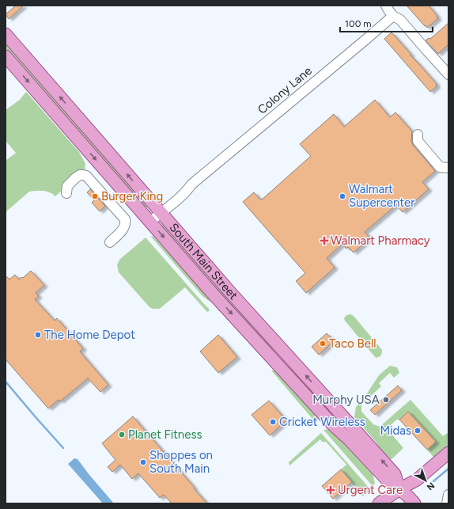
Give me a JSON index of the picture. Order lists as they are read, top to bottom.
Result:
{
  "streets": {
    "main road": ["South Main Street"],
    "street": ["Colony Lane"]
  },
  "crossings": [
    ["Colony Lane", "South Main Street"]
  ],
  "places": {
    "other": [
      "Burger King",
      "Walmart Supercenter",
      "The Home Depot",
      "Taco Bell",
      "Murphy USA",
      "Cricket Wireless",
      "Midas",
      "Planet Fitness",
      "Shoppes on South Main"
    ],
    "health": ["Walmart Pharmacy", "Urgent Care"]
  },
  "scale_bar": "100 m",
  "north": "bottom right"
}
